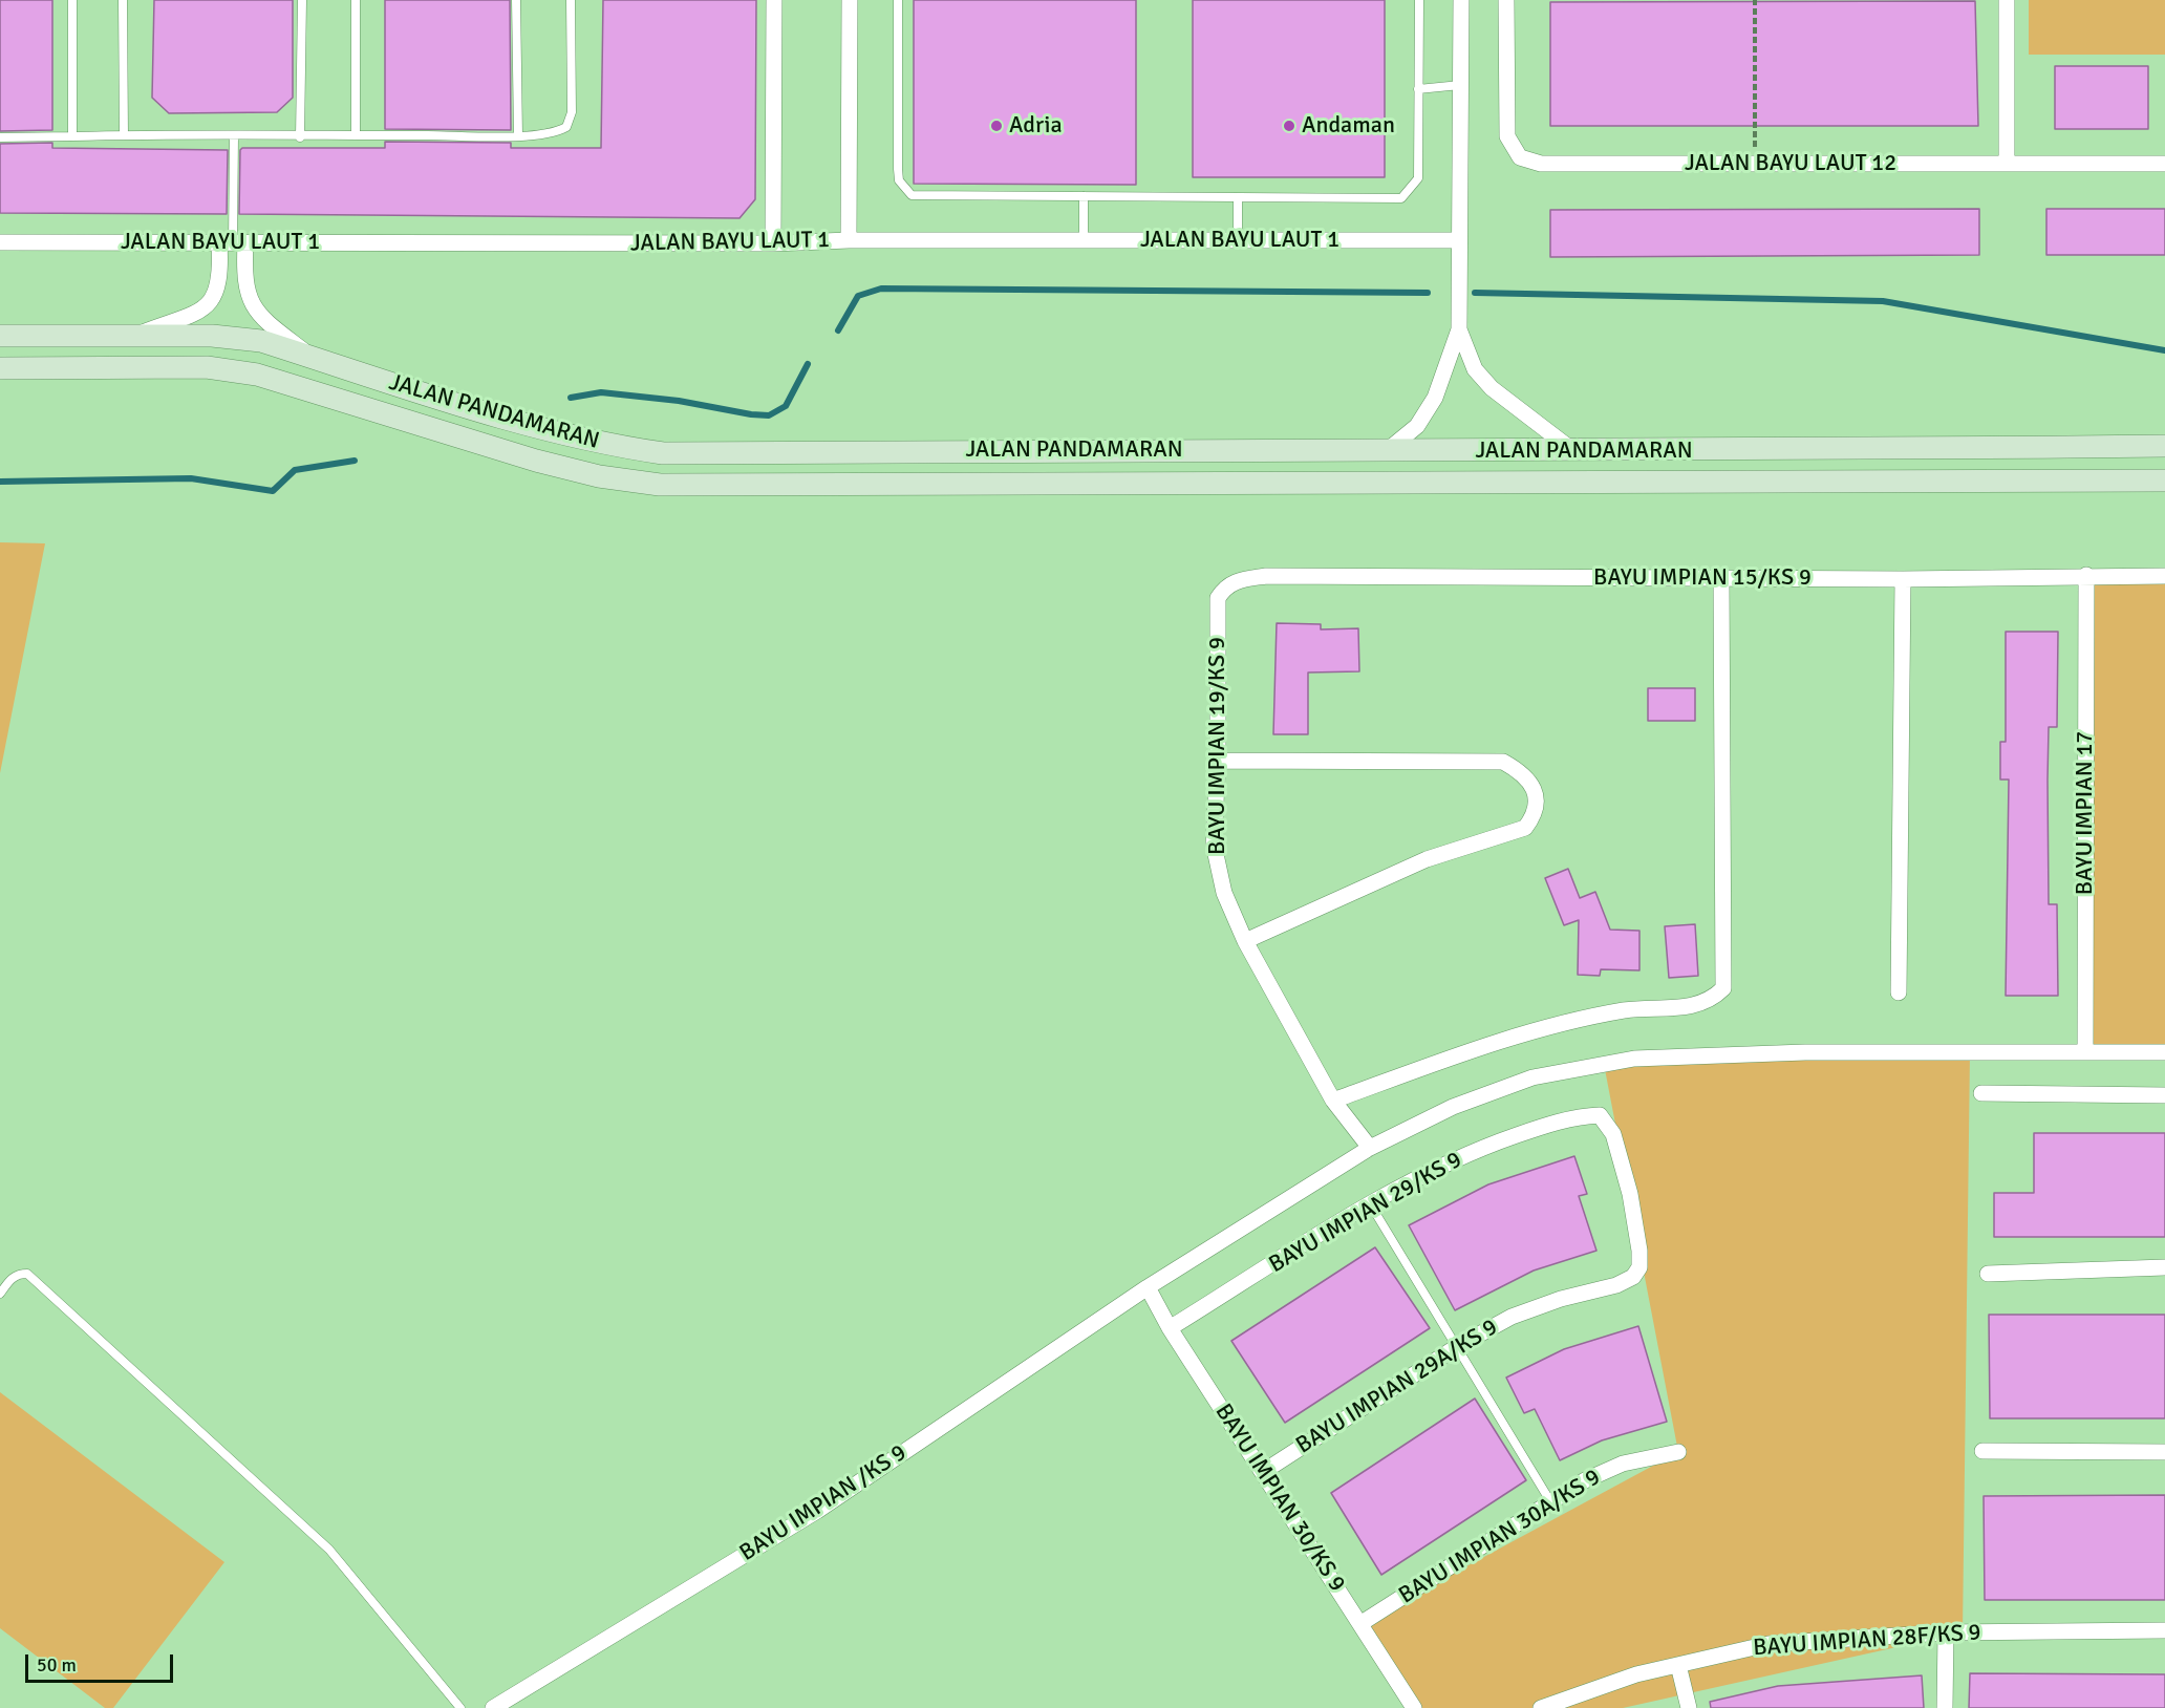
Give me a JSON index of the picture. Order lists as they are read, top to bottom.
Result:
{
  "streets": {
    "main road": ["JALAN PANDAMARAN"],
    "street": [
      "JALAN BAYU LAUT 12",
      "JALAN BAYU LAUT 1",
      "BAYU IMPIAN 15/KS 9",
      "BAYU IMPIAN 19/KS 9",
      "BAYU IMPIAN 17",
      "BAYU IMPIAN 29/KS 9",
      "BAYU IMPIAN 29A/KS 9",
      "BAYU IMPIAN 30/KS 9",
      "BAYU IMPIAN /KS 9",
      "BAYU IMPIAN 30A/KS 9",
      "BAYU IMPIAN 28F/KS 9"
    ]
  },
  "crossings": [
    ["BAYU IMPIAN 15/KS 9", "BAYU IMPIAN 19/KS 9"],
    ["BAYU IMPIAN 15/KS 9", "BAYU IMPIAN 17"],
    ["BAYU IMPIAN 19/KS 9", "BAYU IMPIAN /KS 9"],
    ["BAYU IMPIAN 17", "BAYU IMPIAN /KS 9"],
    ["BAYU IMPIAN 29/KS 9", "BAYU IMPIAN 29A/KS 9"],
    ["BAYU IMPIAN 29/KS 9", "BAYU IMPIAN 30/KS 9"],
    ["BAYU IMPIAN 29A/KS 9", "BAYU IMPIAN 30/KS 9"],
    ["BAYU IMPIAN 30/KS 9", "BAYU IMPIAN /KS 9"],
    ["BAYU IMPIAN 30/KS 9", "BAYU IMPIAN 30A/KS 9"]
  ],
  "places": ["Adria", "Andaman"],
  "scale_bar": "50 m"
}
